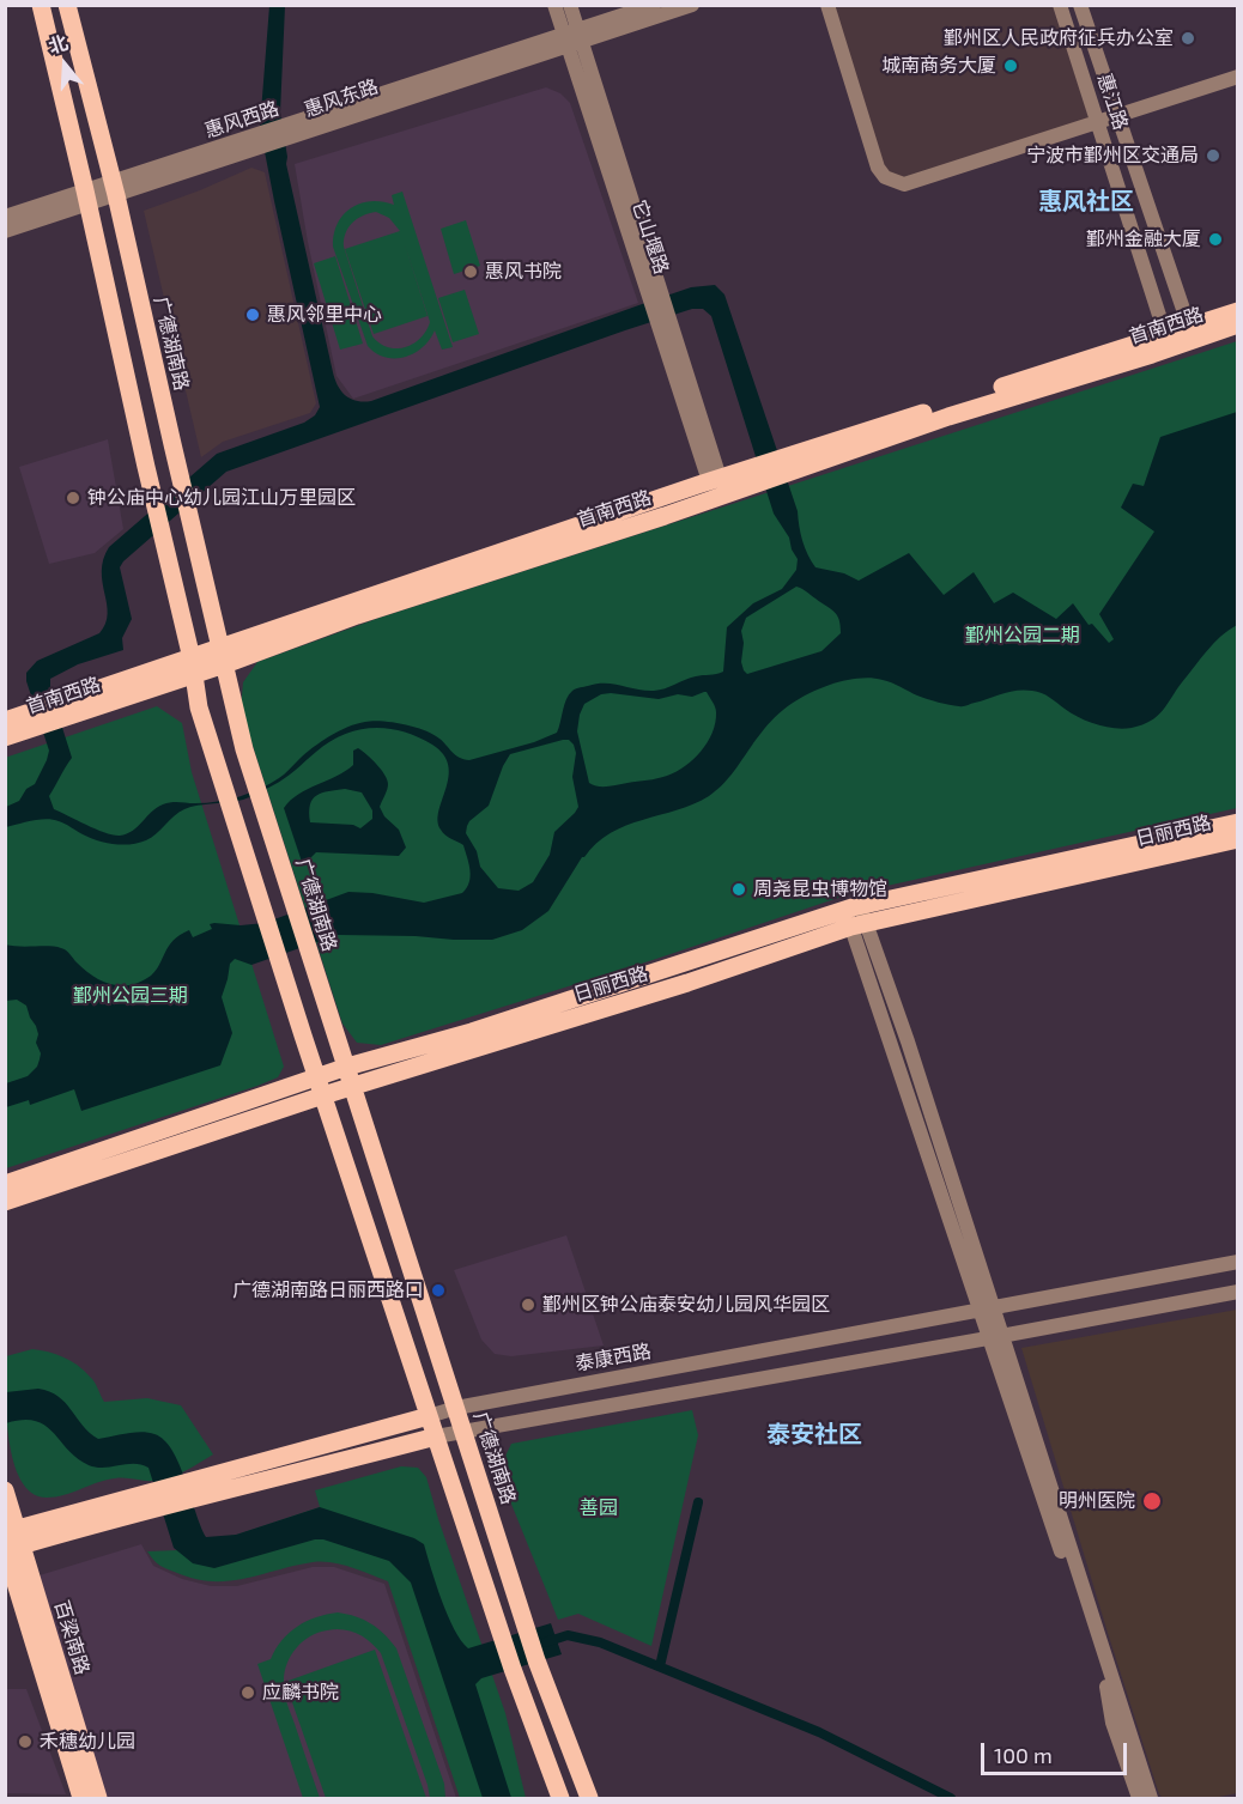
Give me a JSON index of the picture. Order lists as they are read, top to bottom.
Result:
{
  "streets": {
    "main road": [
      "首南西路",
      "广德湖南路",
      "日丽西路",
      "泰康西路",
      "百梁南路"
    ],
    "street": [
      "惠风东路",
      "惠江路",
      "惠风西路",
      "它山堰路"
    ]
  },
  "crossings": [
    ["惠风东路", "惠风西路"],
    ["惠风东路", "它山堰路"],
    ["惠江路", "首南西路"],
    ["惠风西路", "广德湖南路"],
    ["它山堰路", "首南西路"],
    ["首南西路", "广德湖南路"],
    ["广德湖南路", "日丽西路"],
    ["广德湖南路", "泰康西路"],
    ["泰康西路", "百梁南路"]
  ],
  "districts": ["惠风社区", "泰安社区"],
  "parks": ["鄞州公园二期", "鄞州公园三期", "善园"],
  "places": [
    "鄞州区人民政府征兵办公室",
    "城南商务大厦",
    "宁波市鄞州区交通局",
    "鄞州金融大厦",
    "惠风书院",
    "惠风邻里中心",
    "钟公庙中心幼儿园江山万里园区",
    "周尧昆虫博物馆",
    "广德湖南路日丽西路口",
    "鄞州区钟公庙泰安幼儿园风华园区",
    "明州医院",
    "应麟书院",
    "禾穗幼儿园"
  ],
  "scale_bar": "100 m",
  "north": "top"
}
